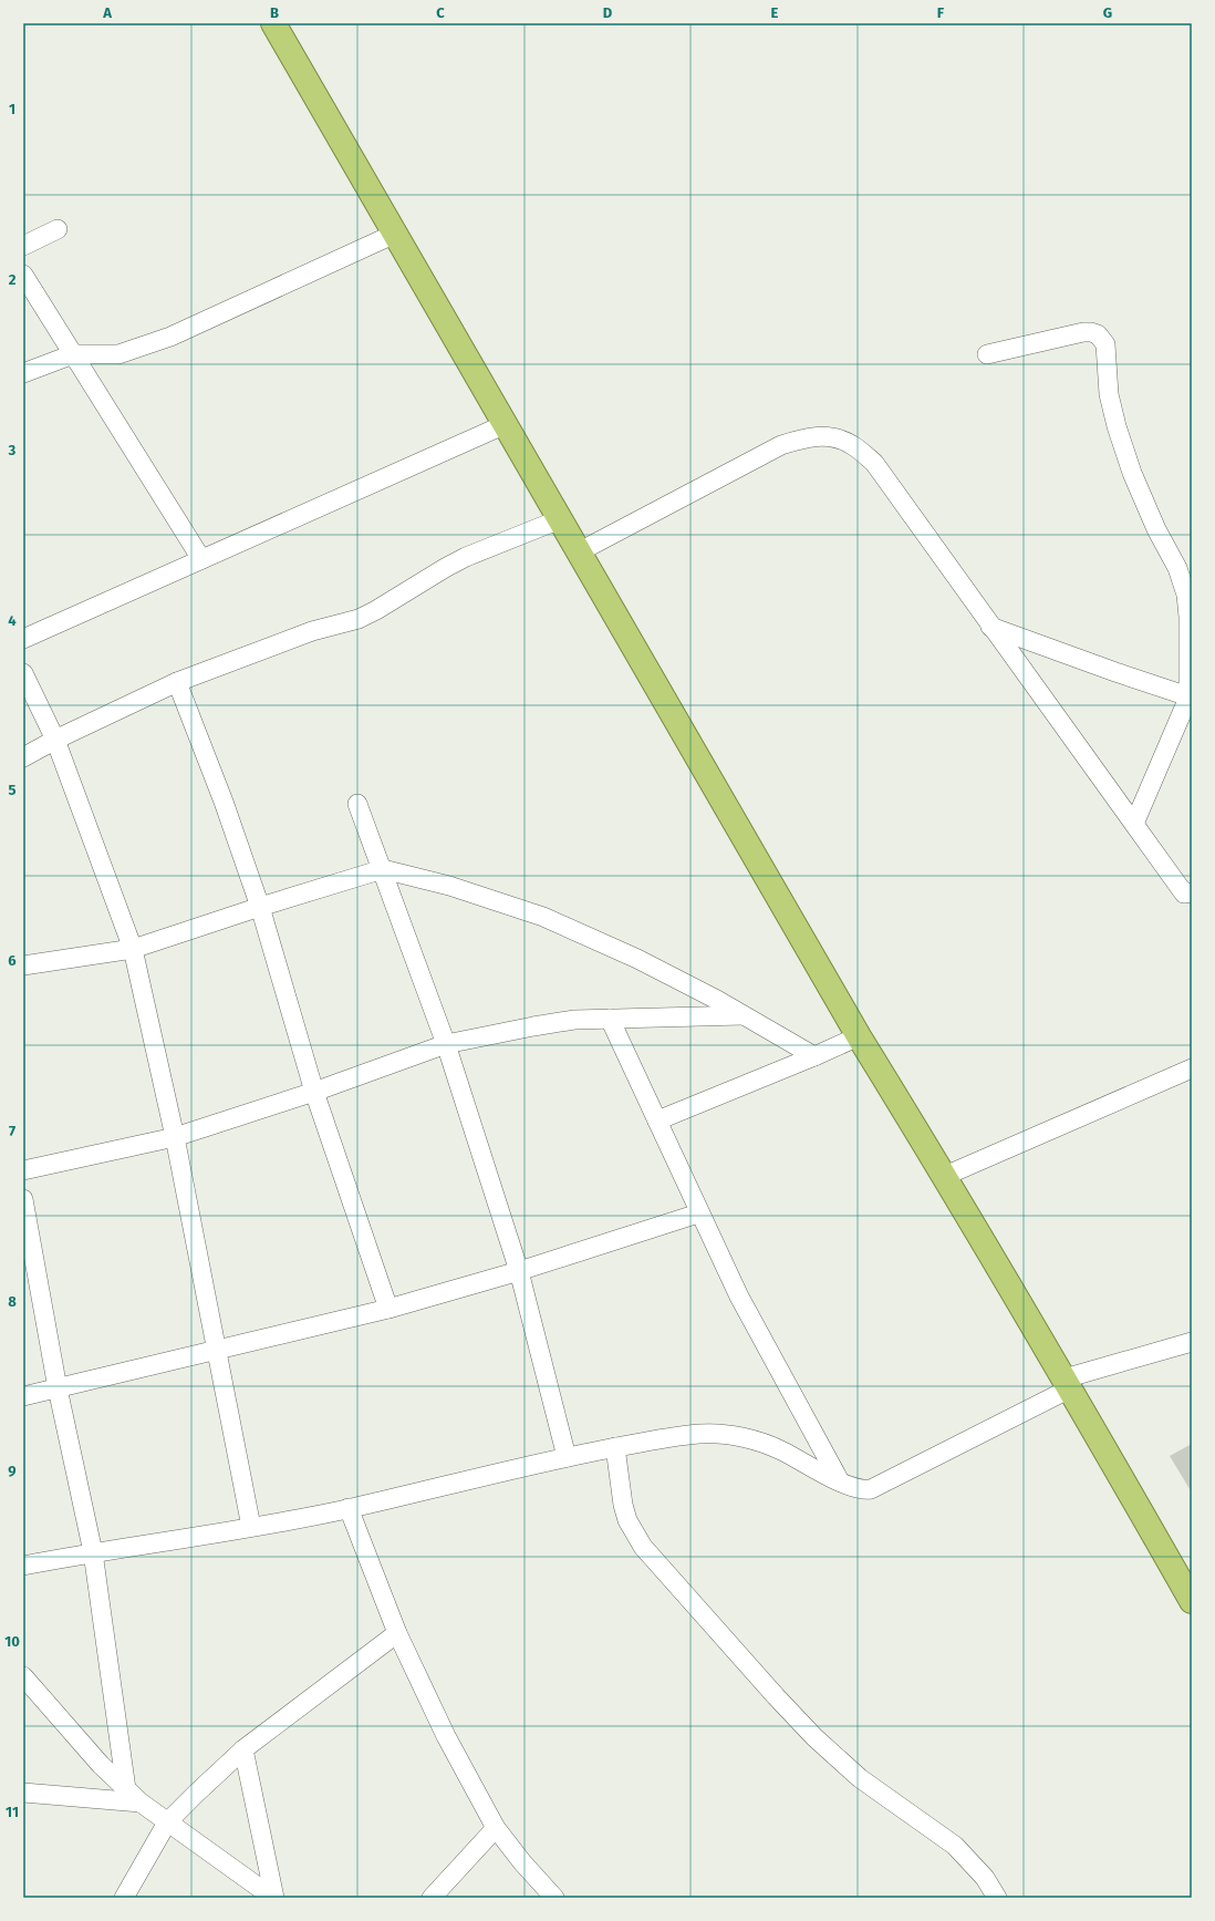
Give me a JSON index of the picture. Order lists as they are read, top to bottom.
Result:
{
  "grid": {
    "columns": [
      "A",
      "B",
      "C",
      "D",
      "E",
      "F",
      "G"
    ],
    "rows": [
      "1",
      "2",
      "3",
      "4",
      "5",
      "6",
      "7",
      "8",
      "9",
      "10",
      "11"
    ]
  }
}
